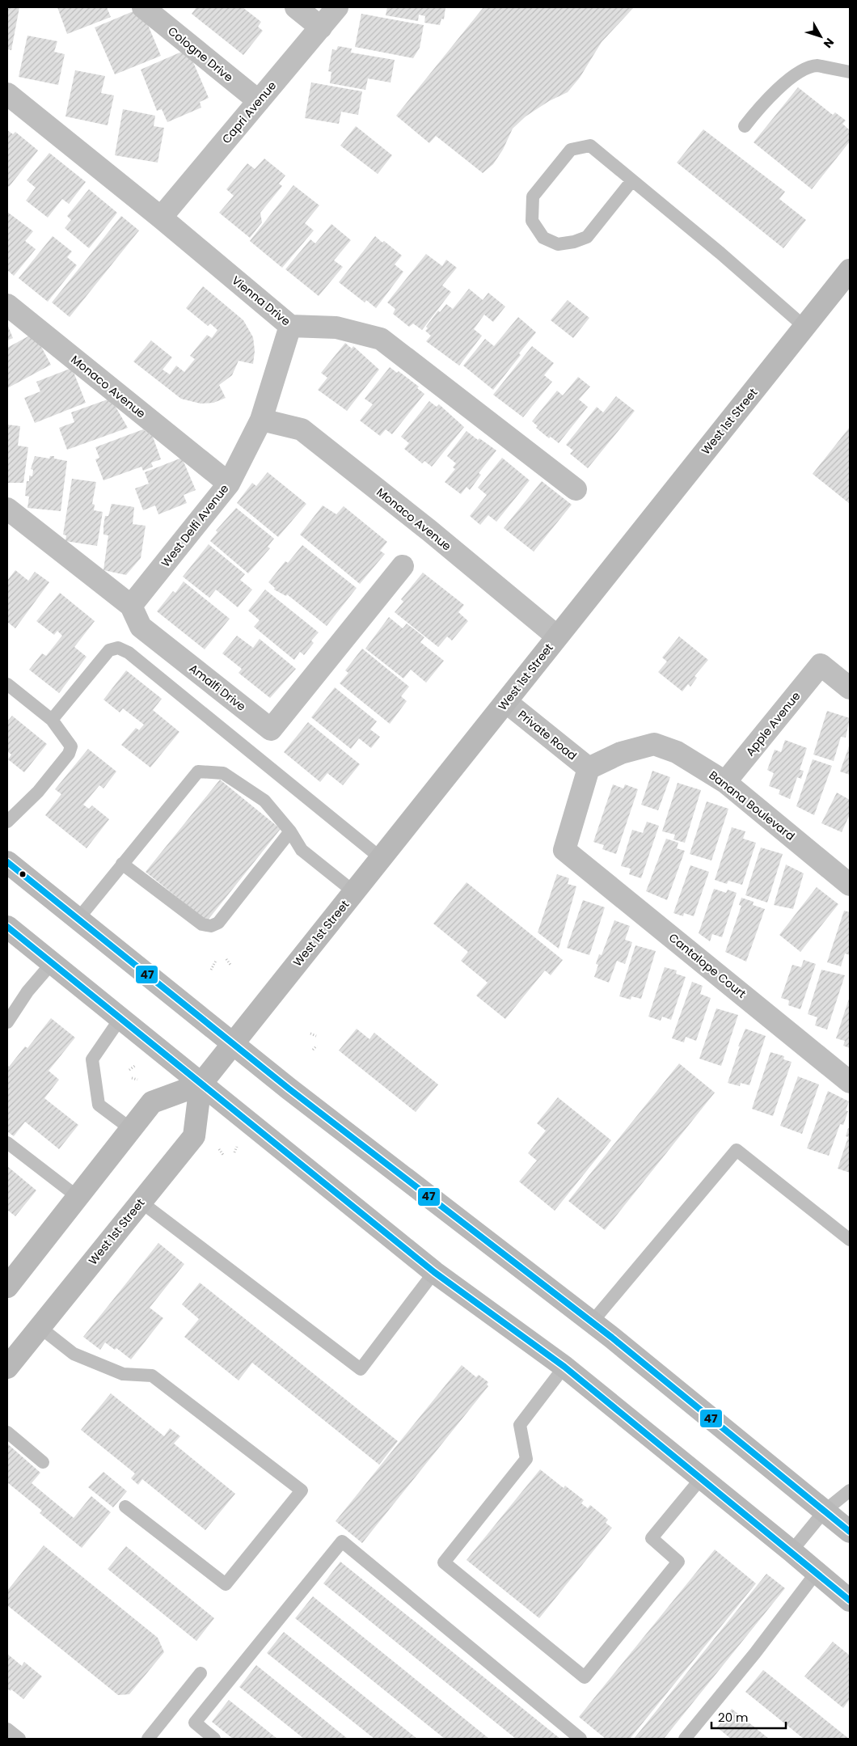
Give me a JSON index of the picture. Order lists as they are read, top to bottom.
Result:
{
  "streets": {
    "main road": ["West 1st Street"],
    "street": [
      "Cologne Drive",
      "Capri Avenue",
      "Vienna Drive",
      "Monaco Avenue",
      "West Delfi Avenue",
      "Amalfi Drive",
      "Apple Avenue",
      "Private Road",
      "Banana Boulevard",
      "Cantalope Court"
    ]
  },
  "crossings": [
    ["Cologne Drive", "Capri Avenue"],
    ["Capri Avenue", "Vienna Drive"],
    ["Vienna Drive", "West Delfi Avenue"],
    ["Monaco Avenue", "West 1st Street"],
    ["Monaco Avenue", "West Delfi Avenue"],
    ["West 1st Street", "Private Road"],
    ["West Delfi Avenue", "Amalfi Drive"],
    ["Apple Avenue", "Banana Boulevard"],
    ["Private Road", "Banana Boulevard"],
    ["Private Road", "Cantalope Court"],
    ["Banana Boulevard", "Cantalope Court"]
  ],
  "lines": ["transit line 47"],
  "scale_bar": "20 m",
  "north": "bottom right"
}
